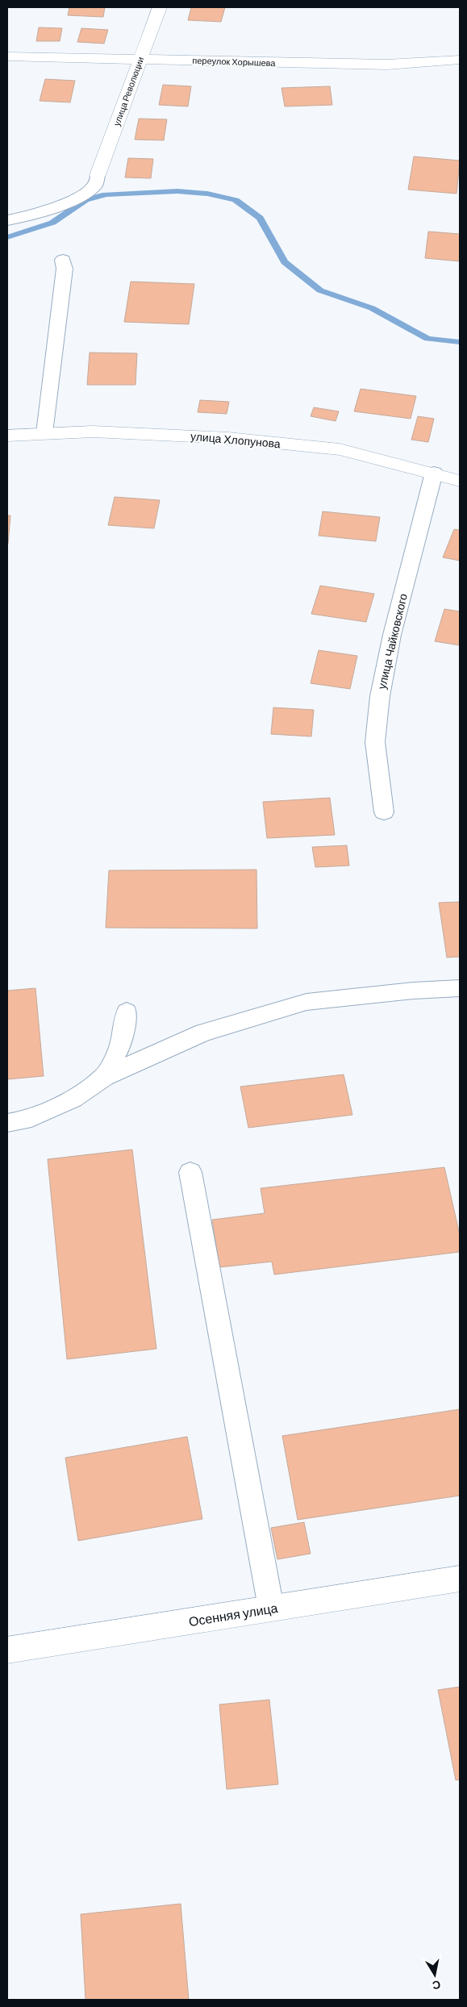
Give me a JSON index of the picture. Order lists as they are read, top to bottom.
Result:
{
  "streets": {
    "street": [
      "переулок Хорышева",
      "улица Революции",
      "улица Хлопунова",
      "Осенняя улица"
    ],
    "lane": ["улица Чайковского"]
  },
  "crossings": [
    ["переулок Хорышева", "улица Революции"],
    ["улица Хлопунова", "улица Чайковского"]
  ],
  "north": "bottom"
}
